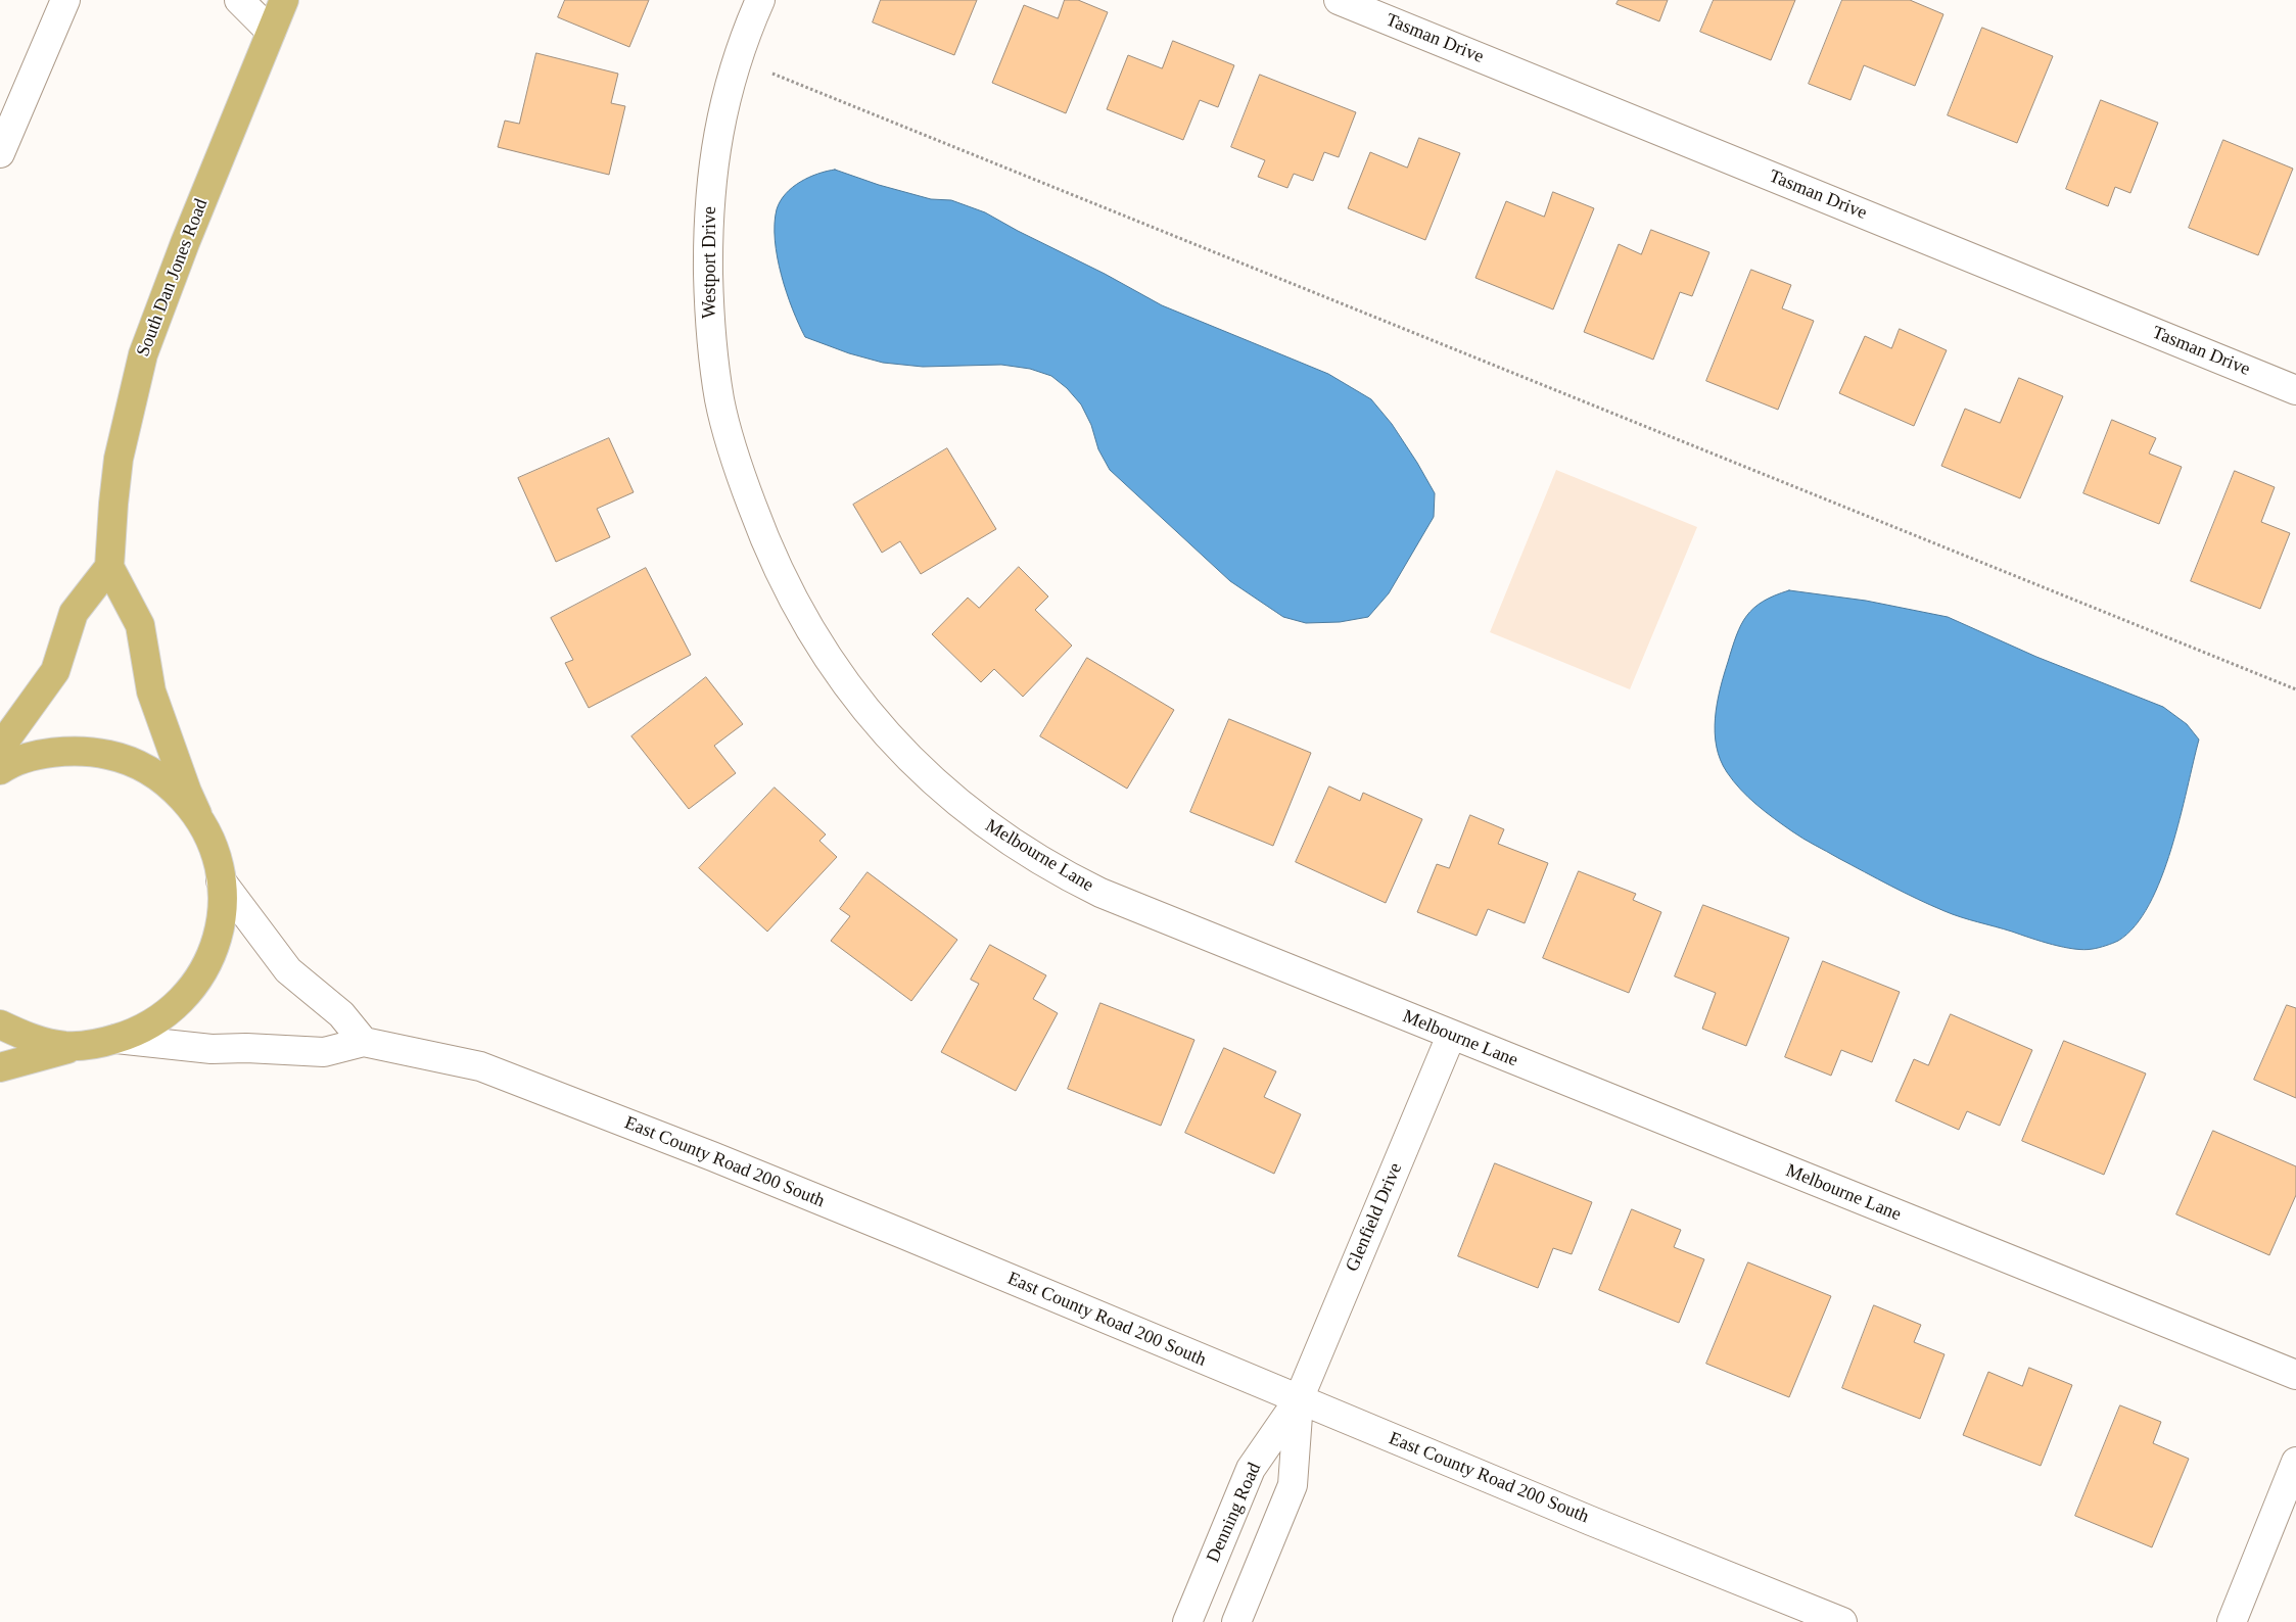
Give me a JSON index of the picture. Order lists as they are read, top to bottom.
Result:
{
  "streets": {
    "main road": ["South Dan Jones Road"],
    "street": [
      "Tasman Drive",
      "Westport Drive",
      "Melbourne Lane",
      "East County Road 200 South",
      "Glenfield Drive",
      "Denning Road"
    ]
  },
  "crossings": [
    ["Westport Drive", "Melbourne Lane"],
    ["Melbourne Lane", "Glenfield Drive"],
    ["East County Road 200 South", "Glenfield Drive"],
    ["East County Road 200 South", "Denning Road"],
    ["Glenfield Drive", "Denning Road"]
  ]
}
